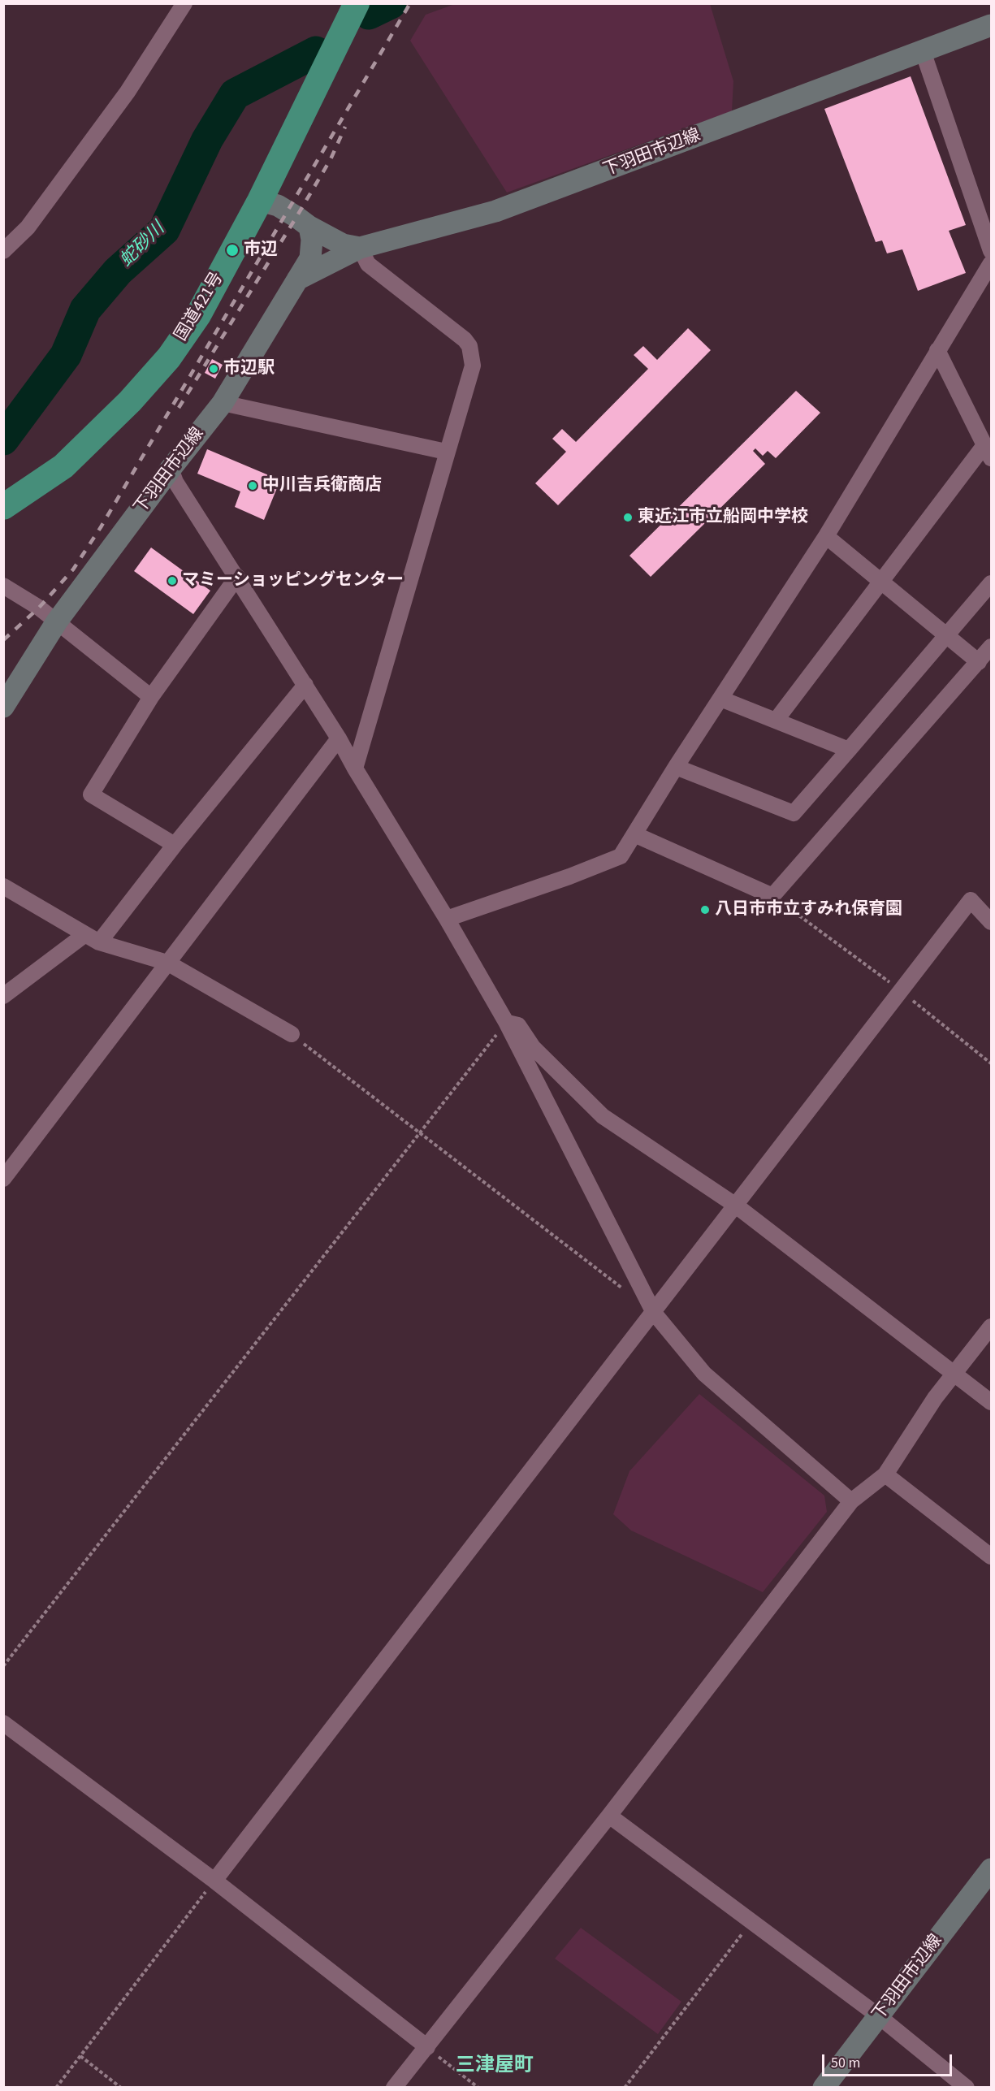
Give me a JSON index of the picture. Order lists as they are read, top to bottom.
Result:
{
  "streets": {
    "highway": ["国道421号"],
    "main road": ["下羽田市辺線"]
  },
  "districts": ["三津屋町"],
  "water": ["蛇砂川"],
  "places": [
    "市辺",
    "市辺駅",
    "中川吉兵衛商店",
    "東近江市立船岡中学校",
    "マミーショッピングセンター",
    "八日市市立すみれ保育園"
  ],
  "scale_bar": "50 m"
}
